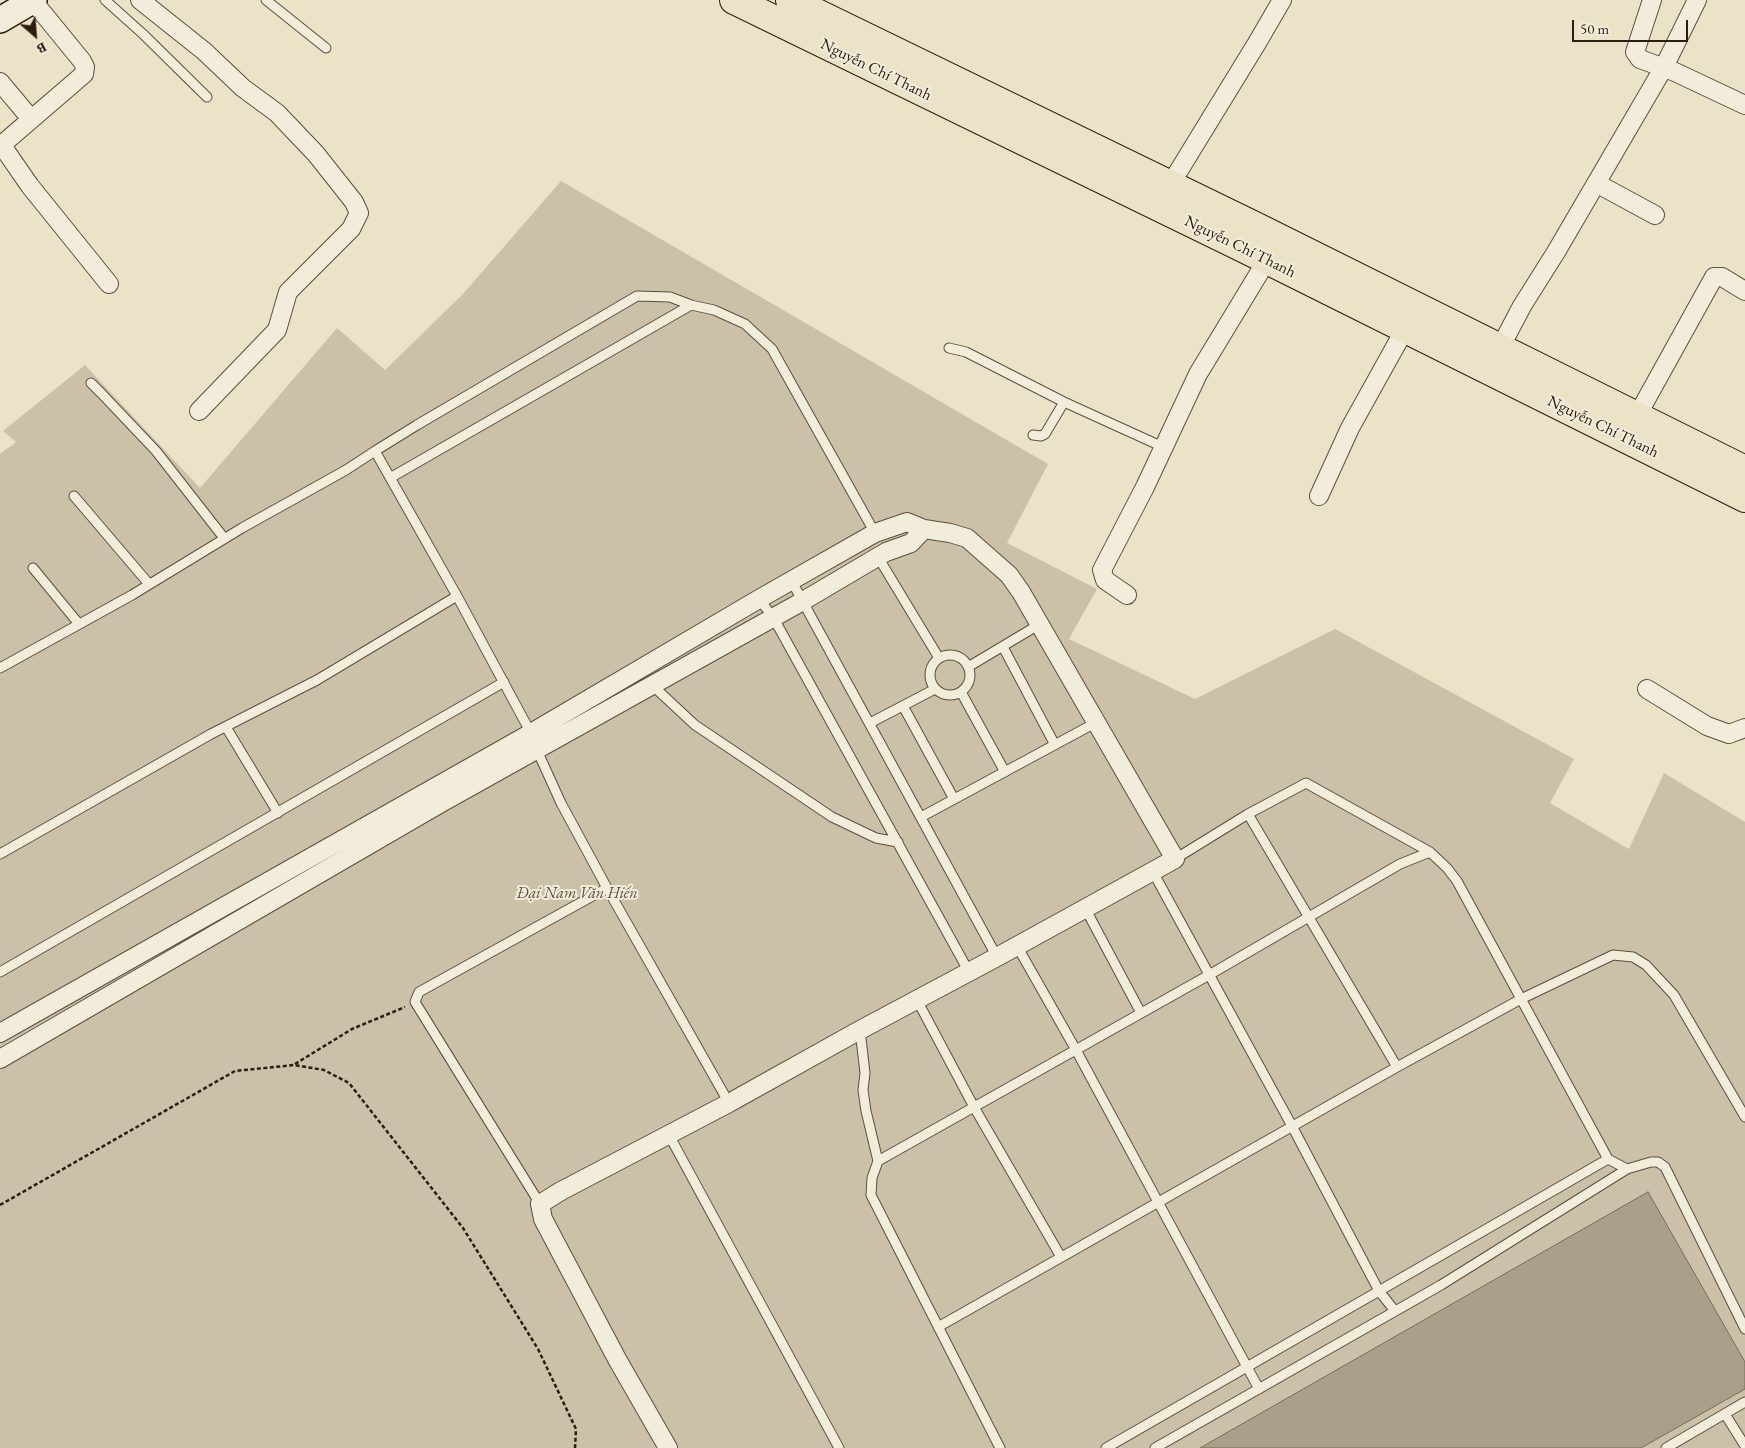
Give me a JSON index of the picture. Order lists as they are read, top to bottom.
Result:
{
  "streets": {
    "main road": ["Nguyễn Chí Thanh"]
  },
  "parks": ["Đại Nam Văn Hiến"],
  "scale_bar": "50 m",
  "north": "bottom right"
}
